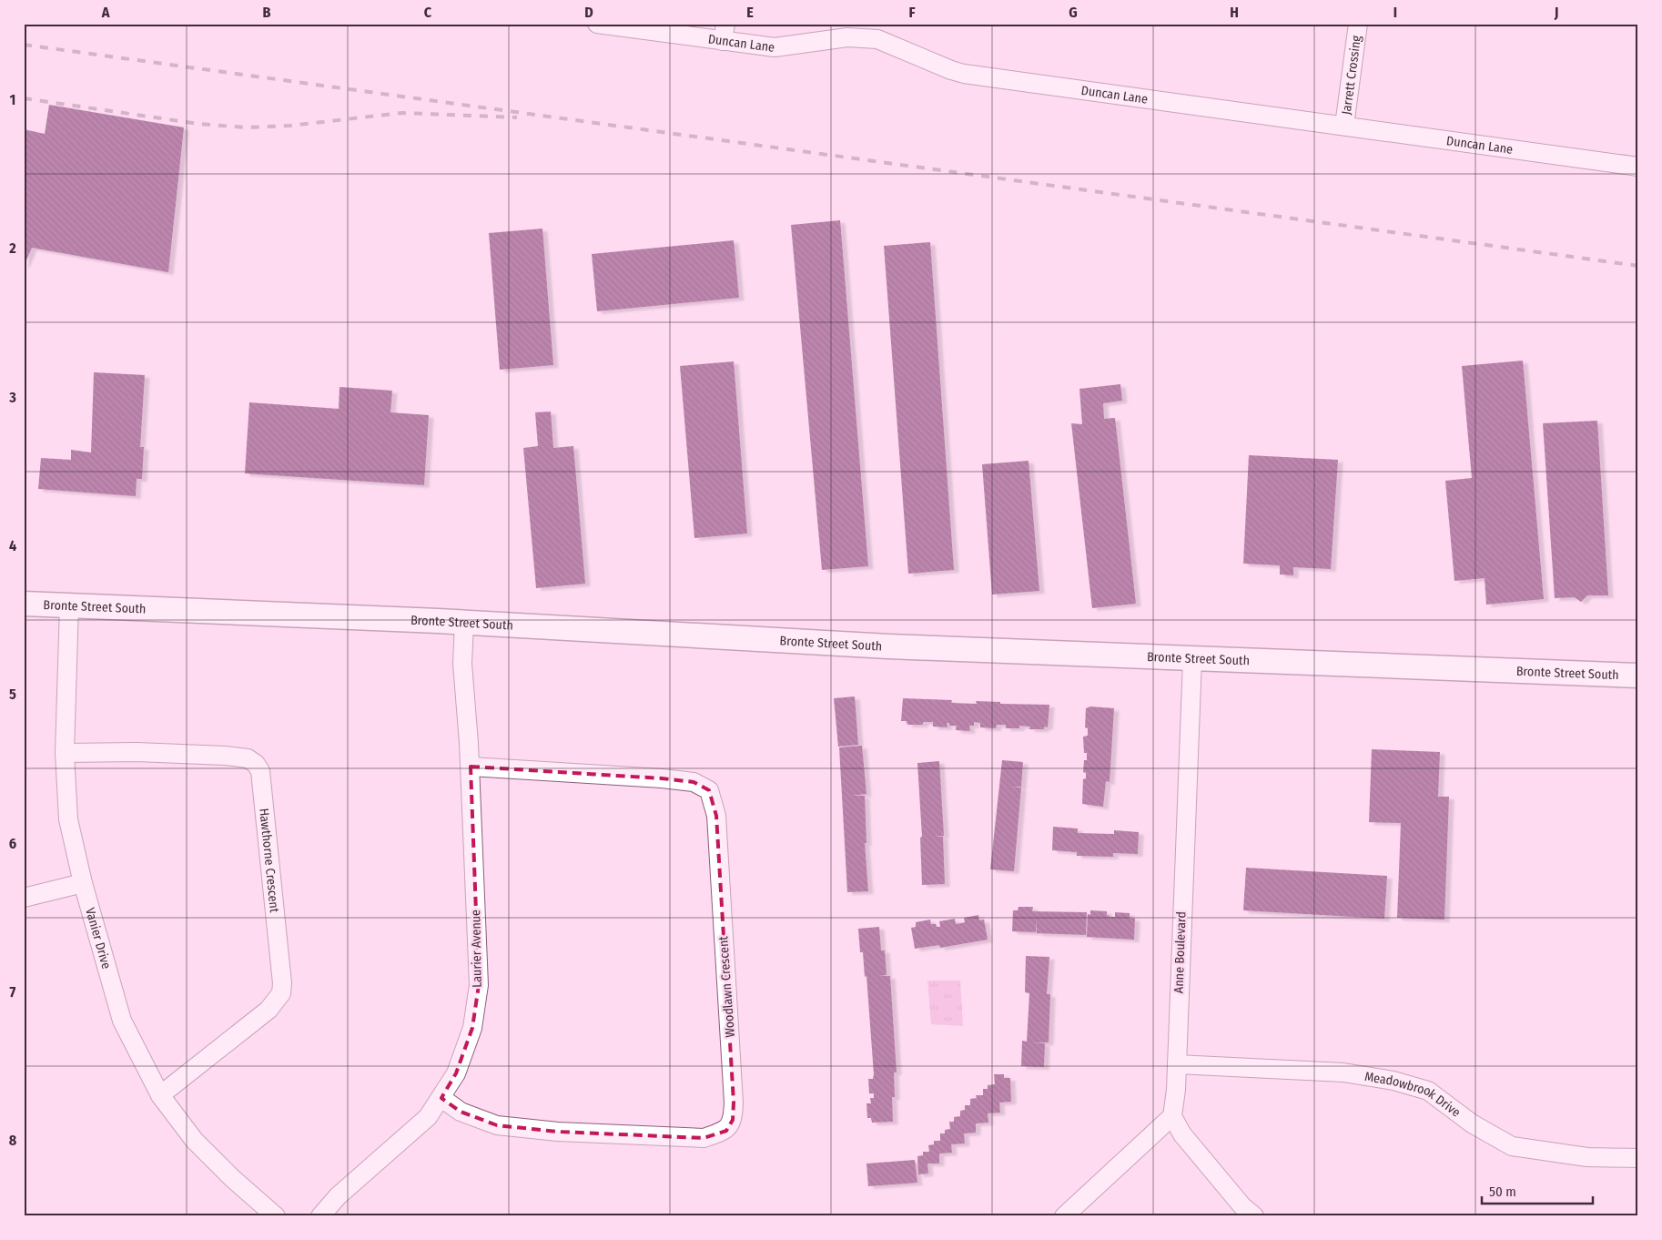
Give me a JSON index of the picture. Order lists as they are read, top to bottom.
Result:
{
  "streets": {
    "main road": ["Bronte Street South"],
    "street": [
      "Duncan Lane",
      "Jarrett Crossing",
      "Hawthorne Crescent",
      "Vanier Drive",
      "Laurier Avenue",
      "Anne Boulevard",
      "Woodlawn Crescent",
      "Meadowbrook Drive"
    ]
  },
  "crossings": [
    ["Duncan Lane", "Jarrett Crossing"],
    ["Bronte Street South", "Vanier Drive"],
    ["Bronte Street South", "Laurier Avenue"],
    ["Bronte Street South", "Anne Boulevard"],
    ["Hawthorne Crescent", "Vanier Drive"],
    ["Laurier Avenue", "Woodlawn Crescent"],
    ["Anne Boulevard", "Meadowbrook Drive"]
  ],
  "scale_bar": "50 m",
  "grid": {
    "columns": [
      "A",
      "B",
      "C",
      "D",
      "E",
      "F",
      "G",
      "H",
      "I",
      "J"
    ],
    "rows": [
      "1",
      "2",
      "3",
      "4",
      "5",
      "6",
      "7",
      "8"
    ]
  }
}
